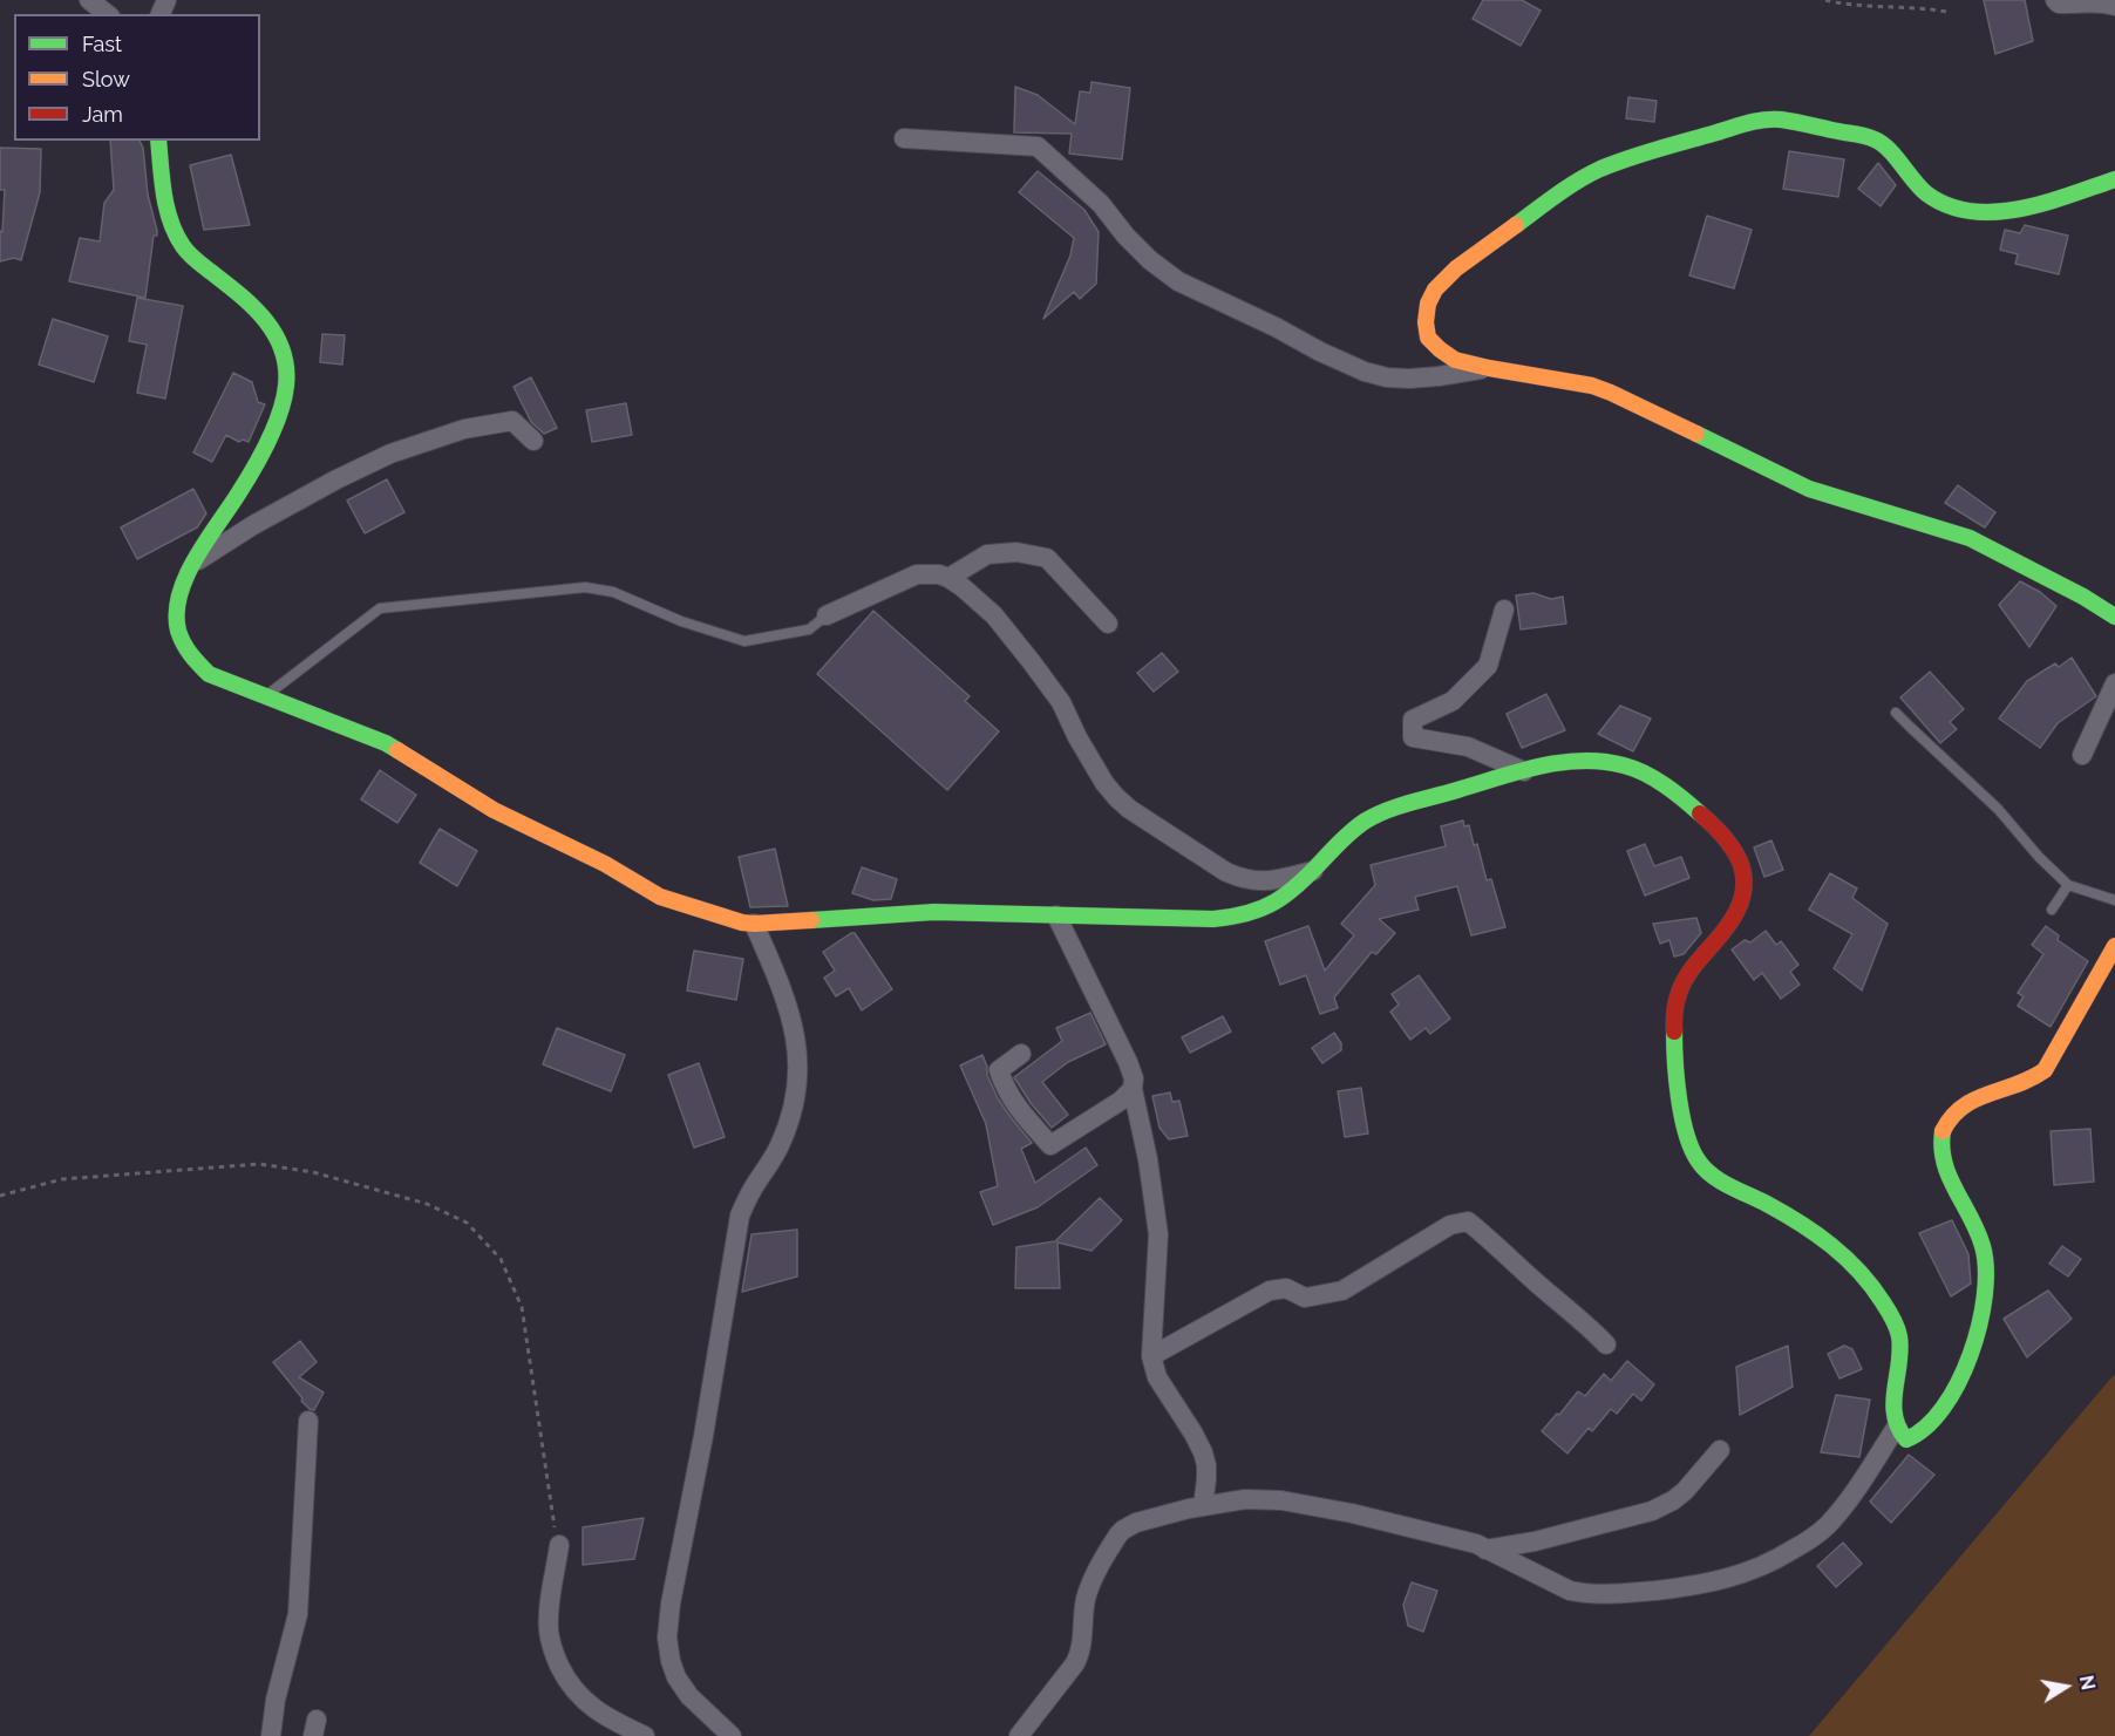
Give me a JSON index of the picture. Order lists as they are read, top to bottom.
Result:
{
  "legend": ["Fast", "Slow", "Jam"],
  "north": "right"
}
